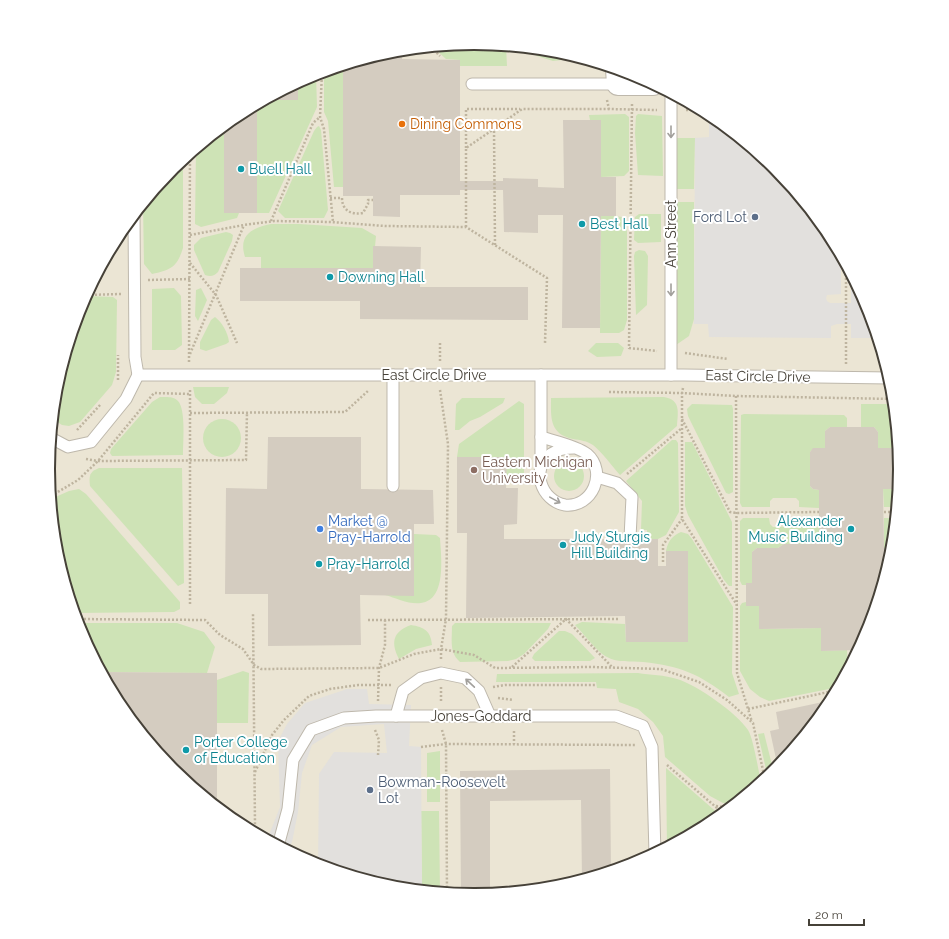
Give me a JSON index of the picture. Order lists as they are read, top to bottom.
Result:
{
  "streets": {
    "lane": ["Ann Street", "East Circle Drive", "Jones-Goddard"]
  },
  "crossings": [
    ["Ann Street", "East Circle Drive"]
  ],
  "one_way": ["Ann Street"],
  "places": [
    "Dining Commons",
    "Buell Hall",
    "Ford Lot",
    "Best Hall",
    "Downing Hall",
    "Eastern Michigan University",
    "Market @ Pray-Harrold",
    "Alexander Music Building",
    "Judy Sturgis Hill Building",
    "Pray-Harrold",
    "Porter College of Education",
    "Bowman-Roosevelt Lot"
  ],
  "scale_bar": "20 m"
}
